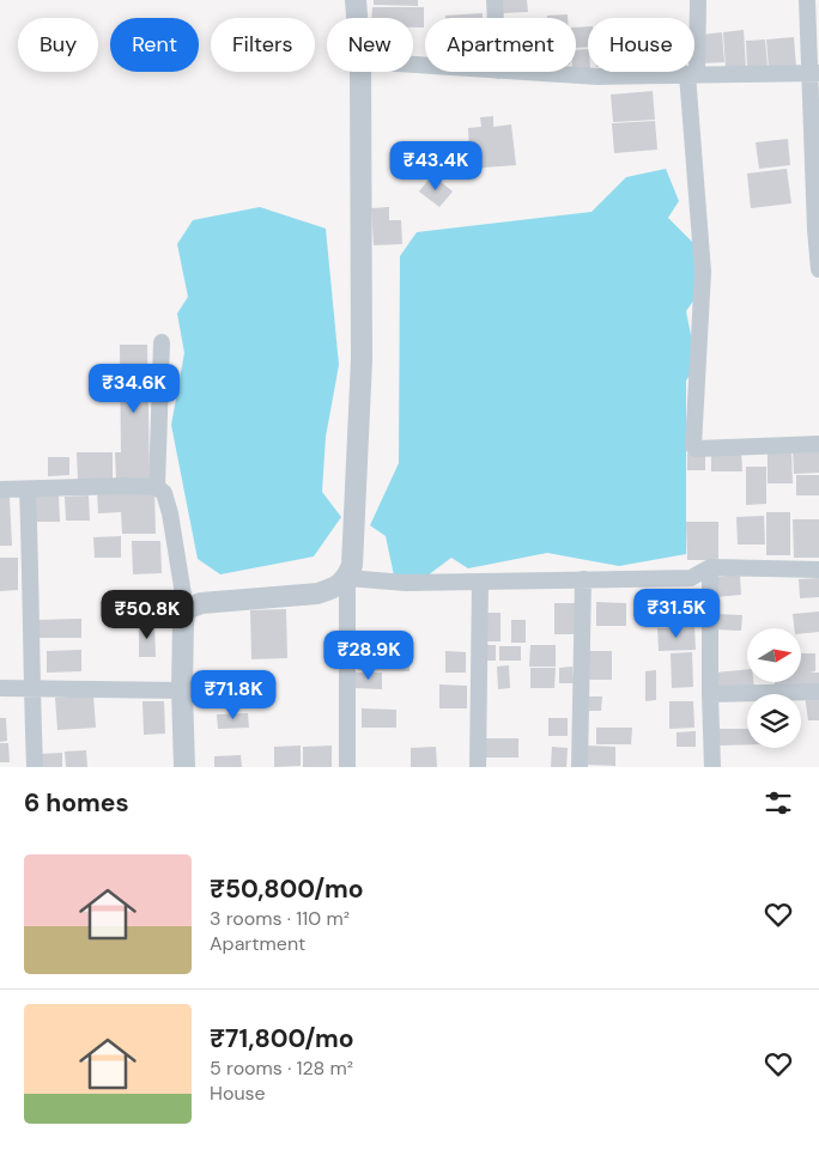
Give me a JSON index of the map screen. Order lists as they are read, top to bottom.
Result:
{
  "north": "right",
  "page": {
    "chip": [
      "Buy",
      "Rent",
      "Filters",
      "New",
      "Apartment",
      "House"
    ],
    "price": [
      "₹43.4K",
      "₹34.6K",
      "₹31.5K",
      "₹50.8K",
      "₹28.9K",
      "₹71.8K"
    ],
    "heading": "6 homes",
    "list": [
      {
        "name": "₹50,800/mo",
        "note": "3 rooms · 110 m² · Apartment"
      },
      {
        "name": "₹71,800/mo",
        "note": "5 rooms · 128 m² · House"
      }
    ]
  }
}
